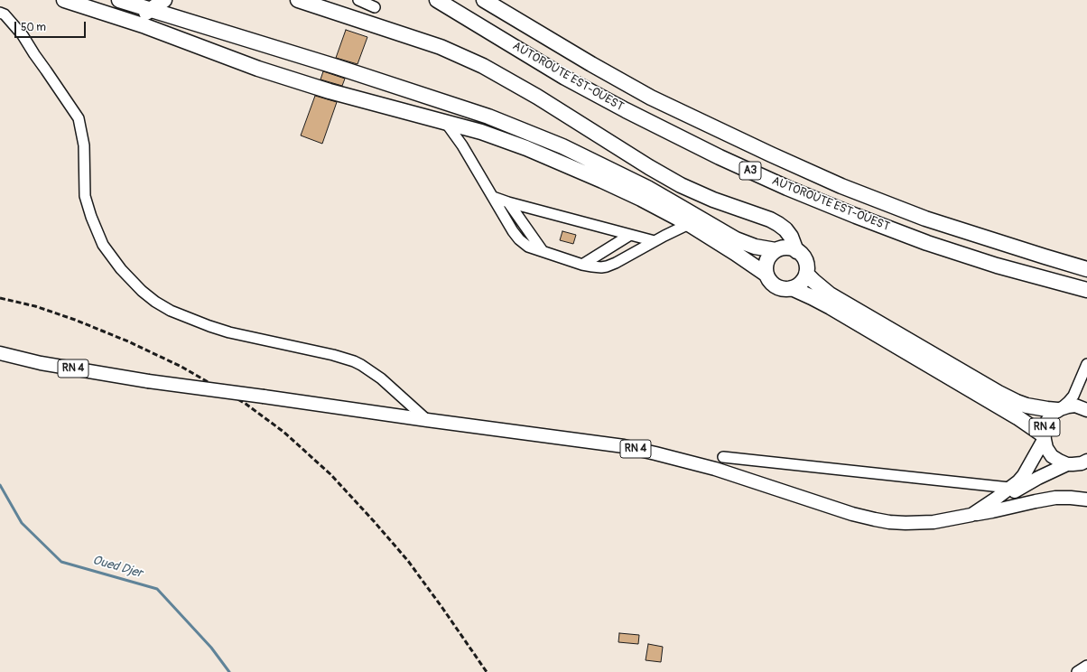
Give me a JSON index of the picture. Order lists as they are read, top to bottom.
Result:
{
  "streets": {
    "highway": ["AUTOROUTE EST-OUEST", "A3"],
    "main road": ["RN 4"]
  },
  "water": ["Oued Djer"],
  "scale_bar": "50 m"
}
